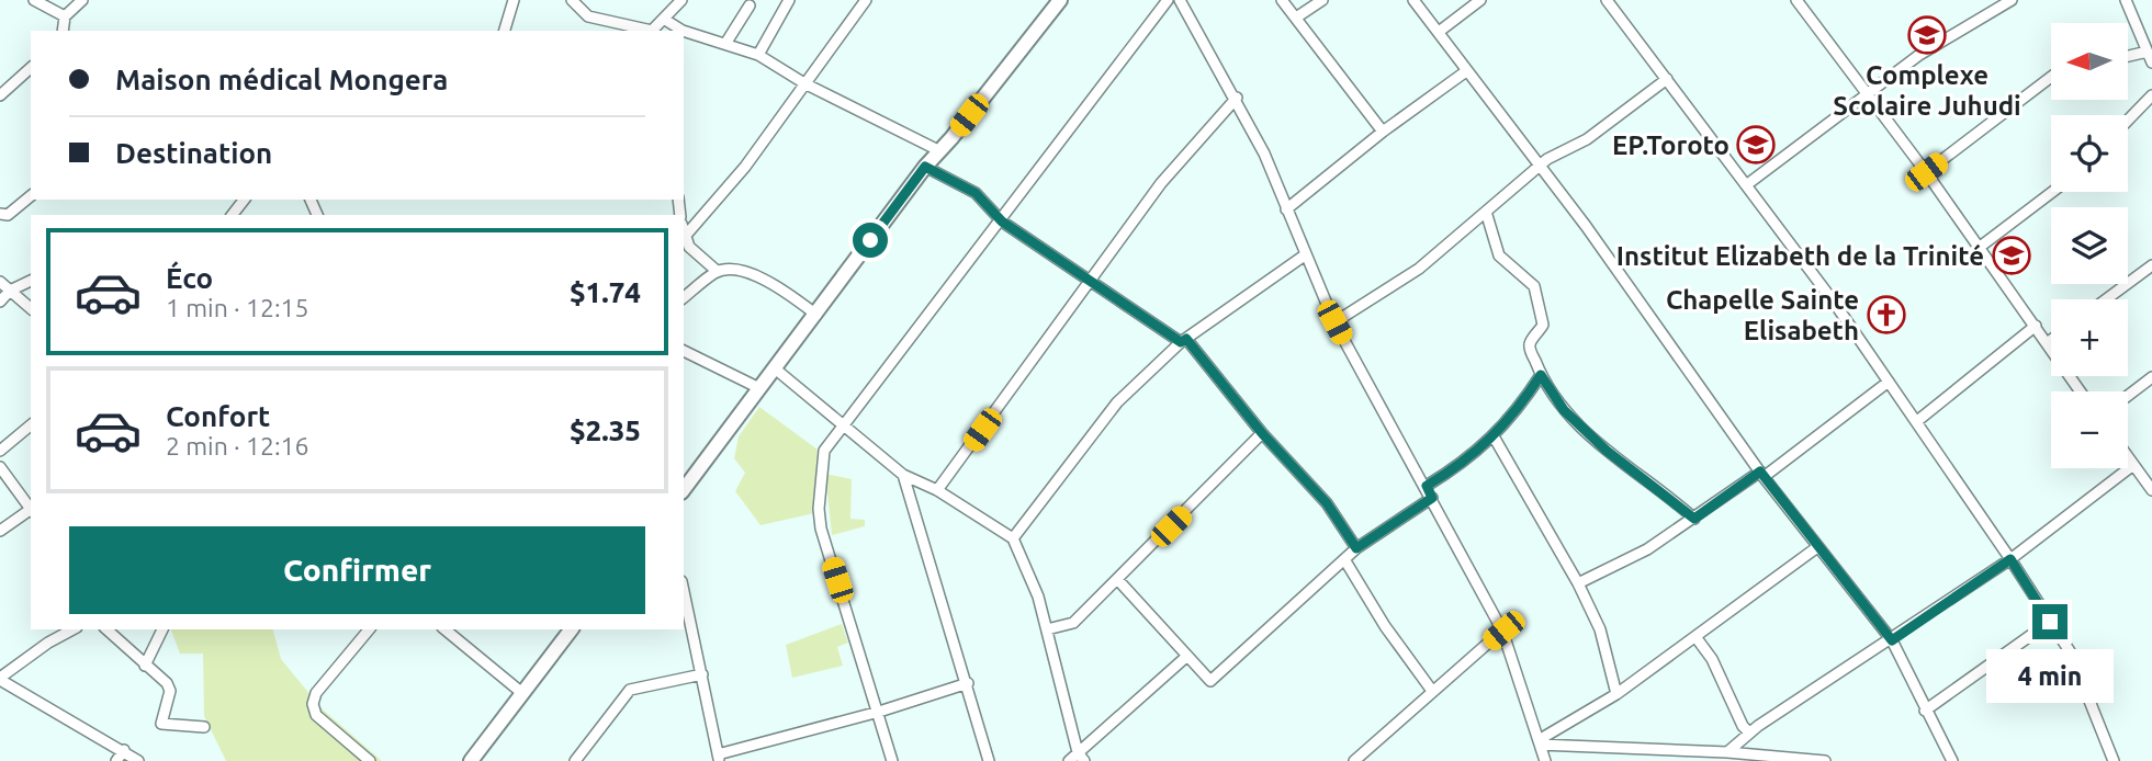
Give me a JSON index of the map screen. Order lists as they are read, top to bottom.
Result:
{
  "places": {
    "school or university": ["Complexe Scolaire Juhudi", "EP.Toroto", "Institut Elizabeth de la Trinité"],
    "church": ["Chapelle Sainte Elisabeth"]
  },
  "north": "left",
  "page": {
    "map_buttons": ["+", "−"],
    "banner": ["Maison médical Mongera", "Destination"],
    "list": [
      {
        "name": "Éco",
        "note": "1 min · 12:15",
        "value": "$1.74"
      },
      {
        "name": "Confort",
        "note": "2 min · 12:16",
        "value": "$2.35"
      }
    ],
    "buttons": "Confirmer",
    "bubble": "4 min"
  }
}
